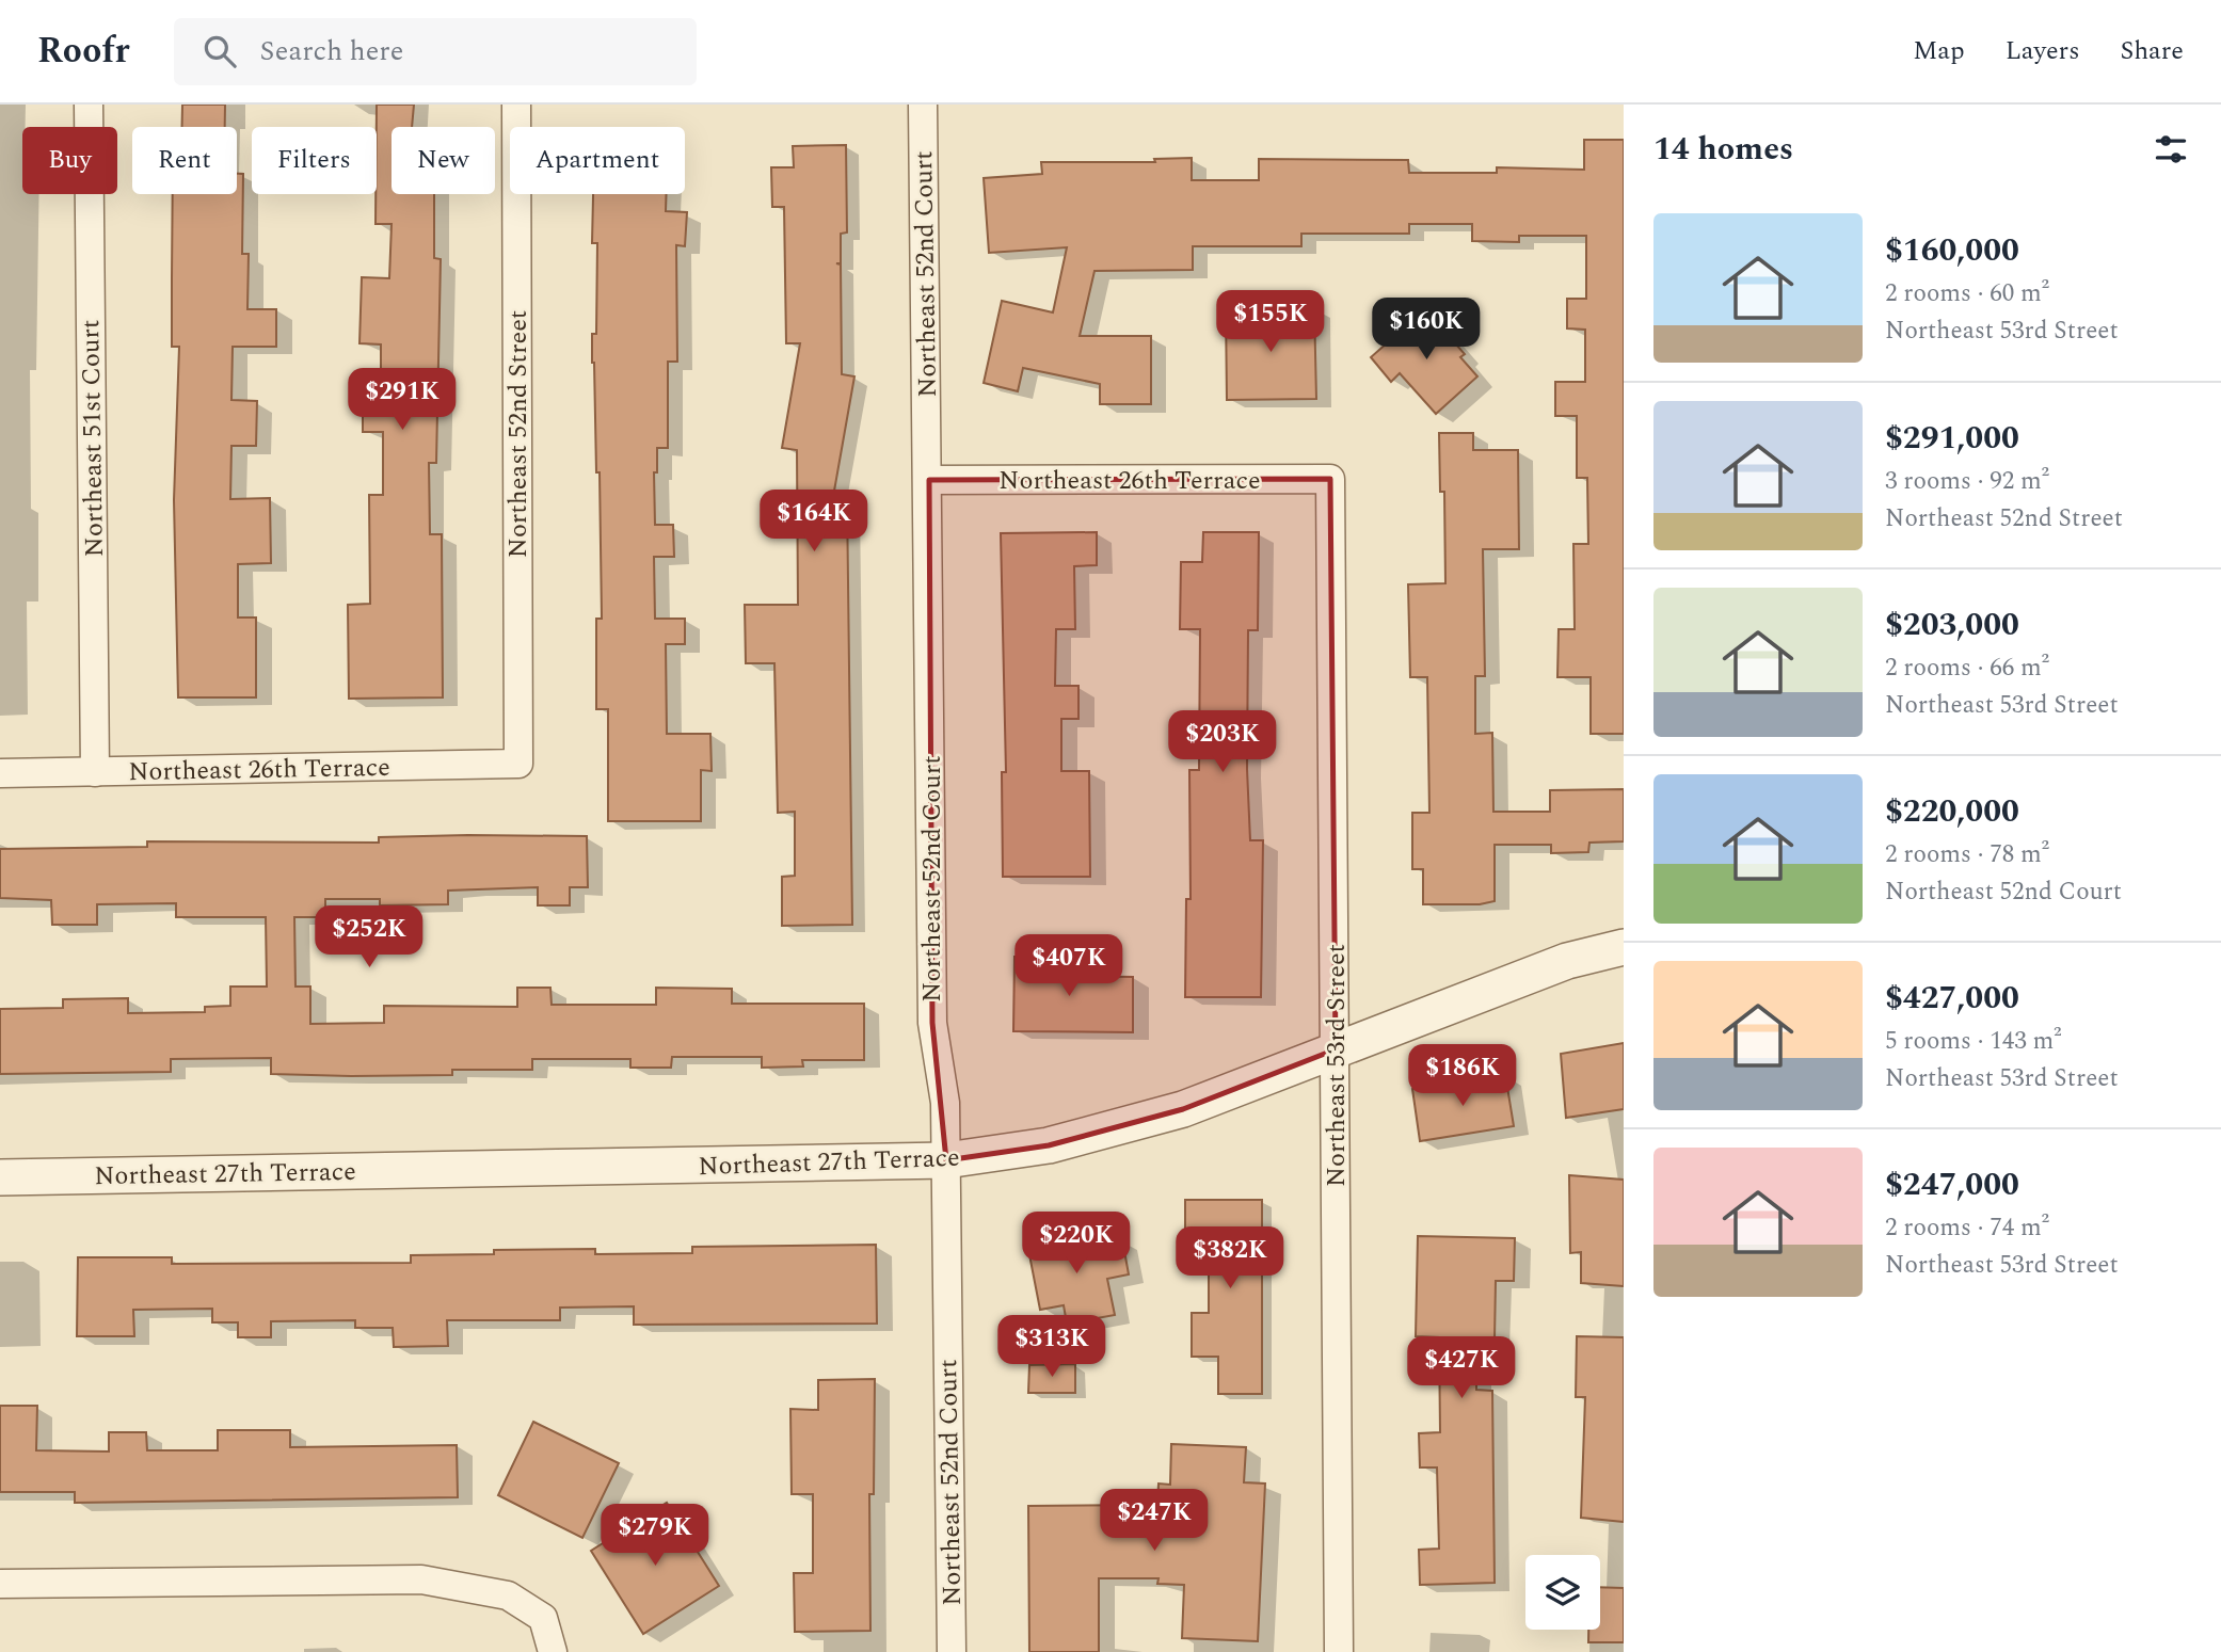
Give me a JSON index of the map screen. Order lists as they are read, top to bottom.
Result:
{
  "streets": {
    "street": [
      "Northeast 52nd Court",
      "Northeast 52nd Street",
      "Northeast 51st Court",
      "Northeast 26th Terrace",
      "Northeast 53rd Street",
      "Northeast 27th Terrace"
    ]
  },
  "crossings": [
    ["Northeast 52nd Court", "Northeast 26th Terrace"],
    ["Northeast 52nd Court", "Northeast 27th Terrace"],
    ["Northeast 52nd Street", "Northeast 26th Terrace"],
    ["Northeast 51st Court", "Northeast 26th Terrace"],
    ["Northeast 26th Terrace", "Northeast 53rd Street"],
    ["Northeast 53rd Street", "Northeast 27th Terrace"]
  ],
  "page": {
    "header": "Roofr",
    "search": "Search here",
    "nav": ["Map", "Layers", "Share"],
    "heading": "14 homes",
    "chip": [
      "Buy",
      "Rent",
      "Filters",
      "New",
      "Apartment"
    ],
    "list": [
      {
        "name": "$160,000",
        "note": "2 rooms · 60 m² · Northeast 53rd Street"
      },
      {
        "name": "$291,000",
        "note": "3 rooms · 92 m² · Northeast 52nd Street"
      },
      {
        "name": "$203,000",
        "note": "2 rooms · 66 m² · Northeast 53rd Street"
      },
      {
        "name": "$220,000",
        "note": "2 rooms · 78 m² · Northeast 52nd Court"
      },
      {
        "name": "$427,000",
        "note": "5 rooms · 143 m² · Northeast 53rd Street"
      },
      {
        "name": "$247,000",
        "note": "2 rooms · 74 m² · Northeast 53rd Street"
      }
    ],
    "price": [
      "$155K",
      "$160K",
      "$291K",
      "$164K",
      "$203K",
      "$252K",
      "$407K",
      "$186K",
      "$220K",
      "$382K",
      "$313K",
      "$427K",
      "$247K",
      "$279K"
    ]
  }
}
